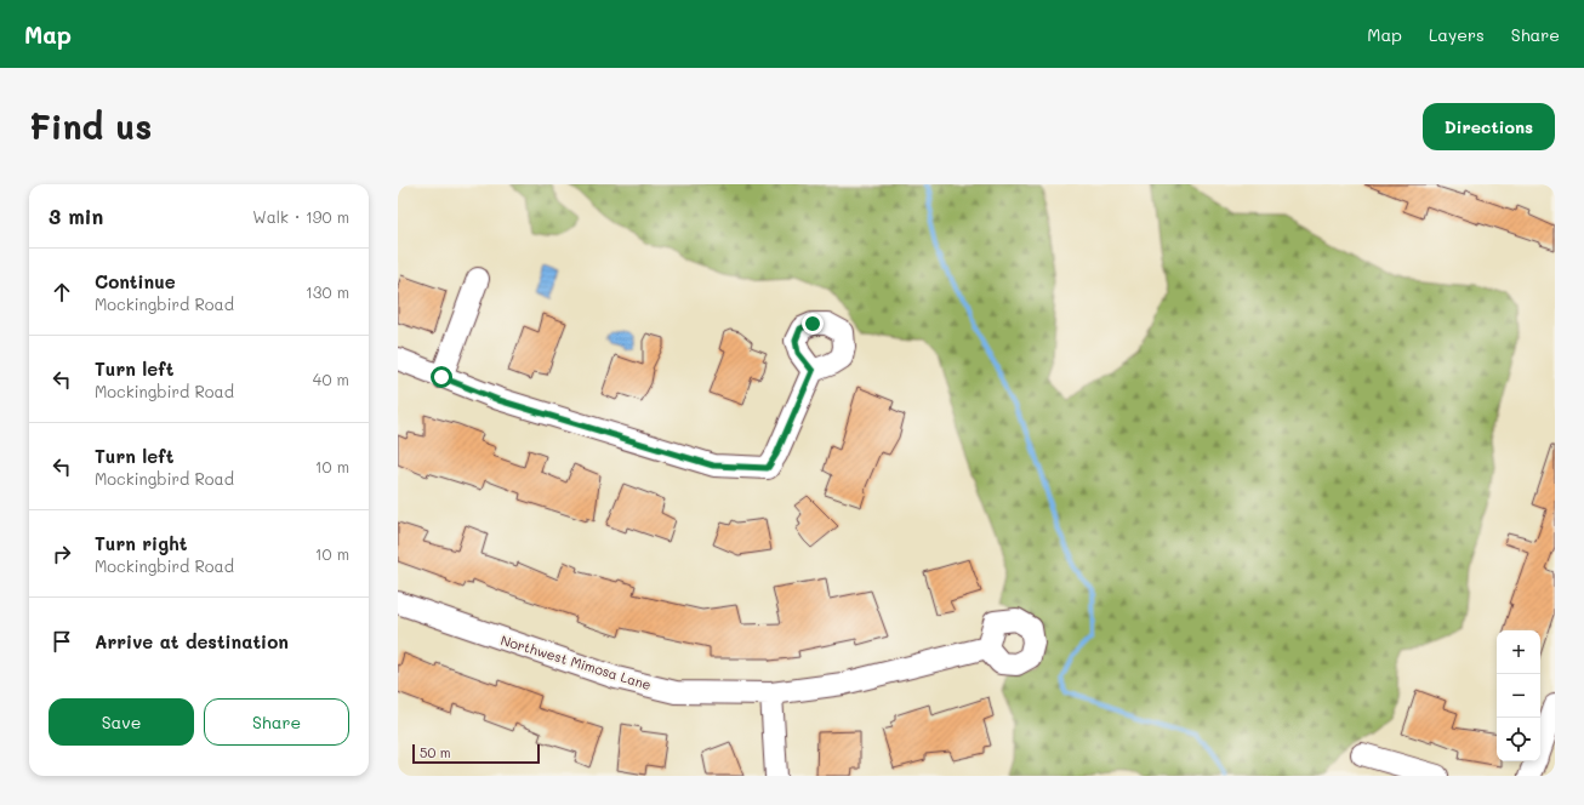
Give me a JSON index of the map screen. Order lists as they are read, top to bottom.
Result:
{
  "streets": {
    "street": ["Northwest Mimosa Lane"]
  },
  "scale_bar": "50 m",
  "page": {
    "header": "Map",
    "nav": ["Map", "Layers", "Share"],
    "buttons": [
      "Directions",
      ["Save", "Share"]
    ],
    "title": "Find us",
    "heading": ["3 min", "Walk · 190 m"],
    "list": [
      ["Continue", "Mockingbird Road", "130 m"],
      ["Turn left", "Mockingbird Road", "40 m"],
      ["Turn left", "Mockingbird Road", "10 m"],
      ["Turn right", "Mockingbird Road", "10 m"],
      "Arrive at destination"
    ],
    "map_buttons": ["+", "−"],
    "scale": "50 m"
  }
}
